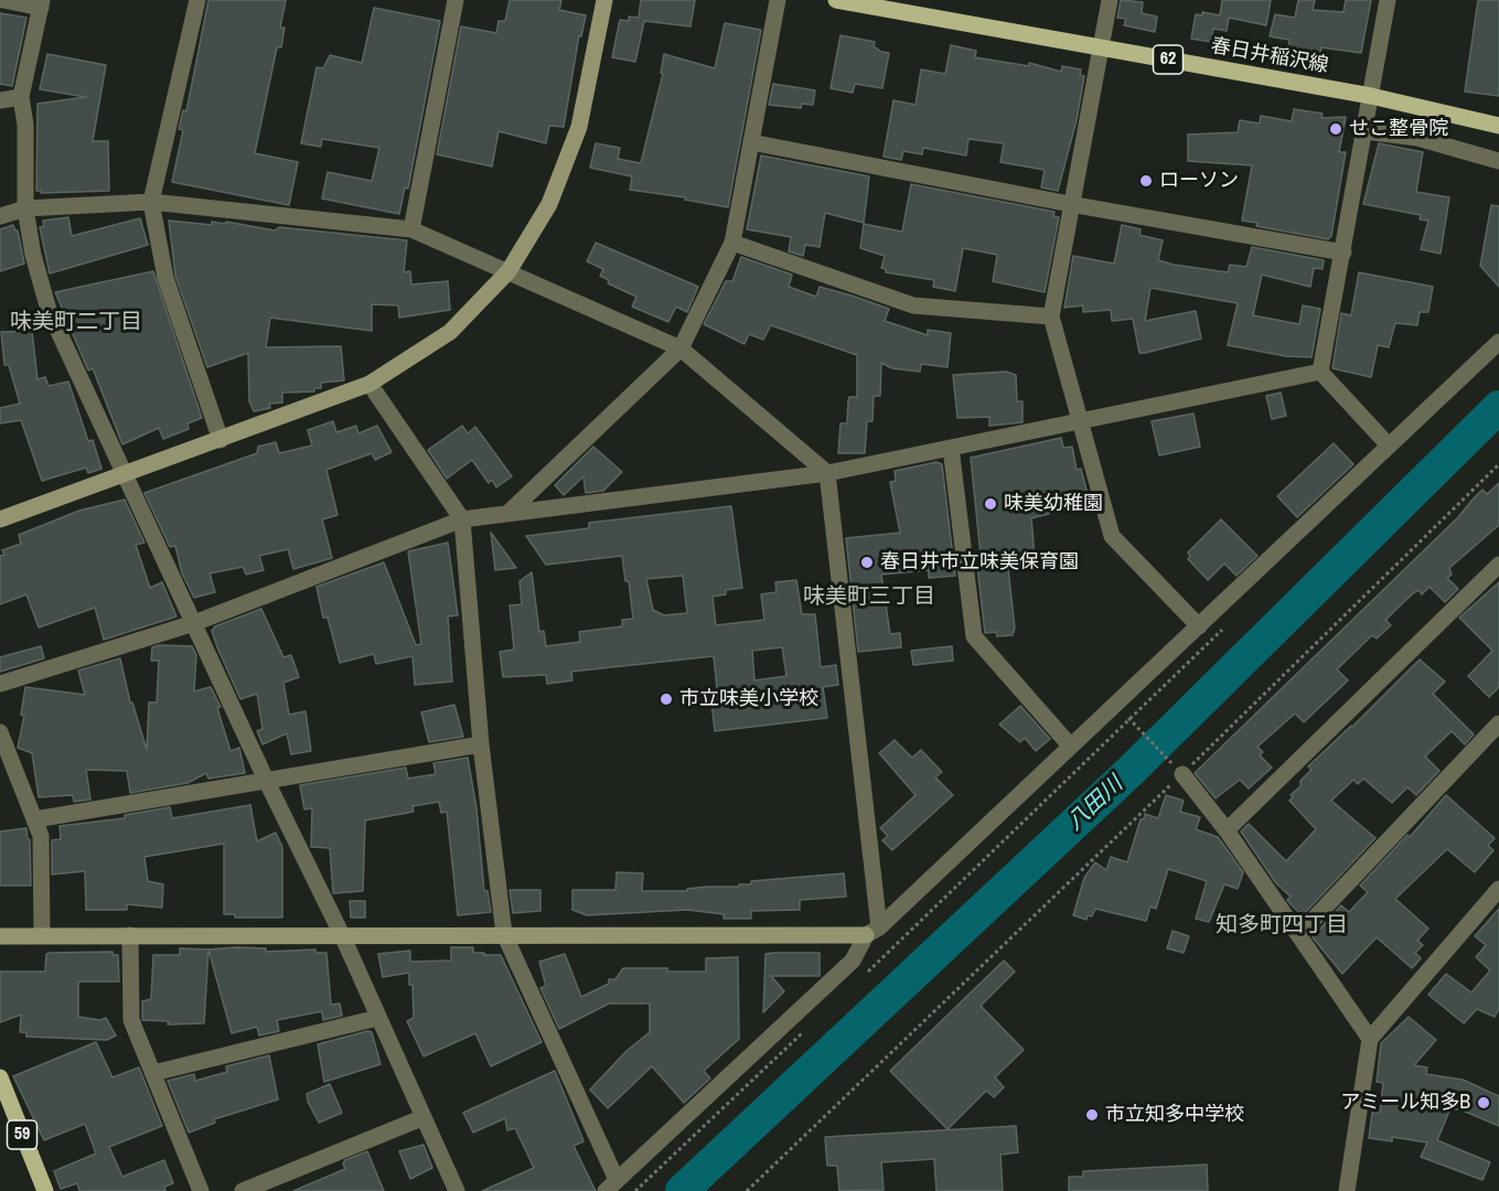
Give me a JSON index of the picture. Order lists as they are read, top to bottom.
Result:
{
  "streets": {
    "main road": ["春日井稲沢線", "62", "59"]
  },
  "districts": ["味美町二丁目", "味美町三丁目", "知多町四丁目"],
  "water": ["八田川"],
  "places": [
    "せこ整骨院",
    "ローソン",
    "味美幼稚園",
    "春日井市立味美保育園",
    "市立味美小学校",
    "アミール知多B",
    "市立知多中学校"
  ]
}
